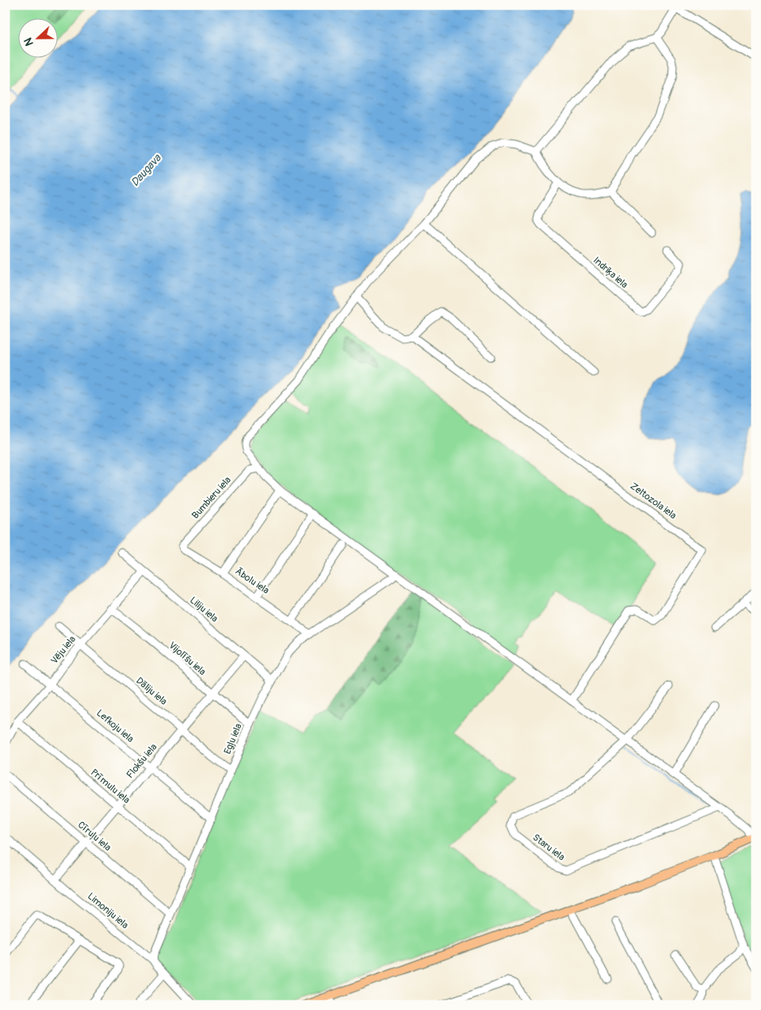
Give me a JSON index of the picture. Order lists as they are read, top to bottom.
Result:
{
  "streets": {
    "street": [
      "Indriķa iela",
      "Bumbieru iela",
      "Zeltozola iela",
      "Ābolu iela",
      "Liliju iela",
      "Vēju iela",
      "Vijolīšu iela",
      "Dāliju iela",
      "Lefkoju iela",
      "Egļu iela",
      "Flokšu iela",
      "Prīmulu iela",
      "Cīruļu iela",
      "Staru iela",
      "Limoniju iela"
    ]
  },
  "crossings": [
    ["Bumbieru iela", "Ābolu iela"],
    ["Ābolu iela", "Egļu iela"],
    ["Liliju iela", "Vēju iela"],
    ["Liliju iela", "Egļu iela"],
    ["Liliju iela", "Flokšu iela"],
    ["Vēju iela", "Vijolīšu iela"],
    ["Vēju iela", "Dāliju iela"],
    ["Vēju iela", "Lefkoju iela"],
    ["Vēju iela", "Prīmulu iela"],
    ["Vijolīšu iela", "Egļu iela"],
    ["Vijolīšu iela", "Flokšu iela"],
    ["Dāliju iela", "Egļu iela"],
    ["Dāliju iela", "Flokšu iela"],
    ["Lefkoju iela", "Egļu iela"],
    ["Lefkoju iela", "Flokšu iela"],
    ["Egļu iela", "Prīmulu iela"],
    ["Egļu iela", "Cīruļu iela"],
    ["Egļu iela", "Limoniju iela"],
    ["Flokšu iela", "Prīmulu iela"],
    ["Flokšu iela", "Cīruļu iela"],
    ["Flokšu iela", "Limoniju iela"]
  ],
  "water": ["Daugava"],
  "north": "left"
}
